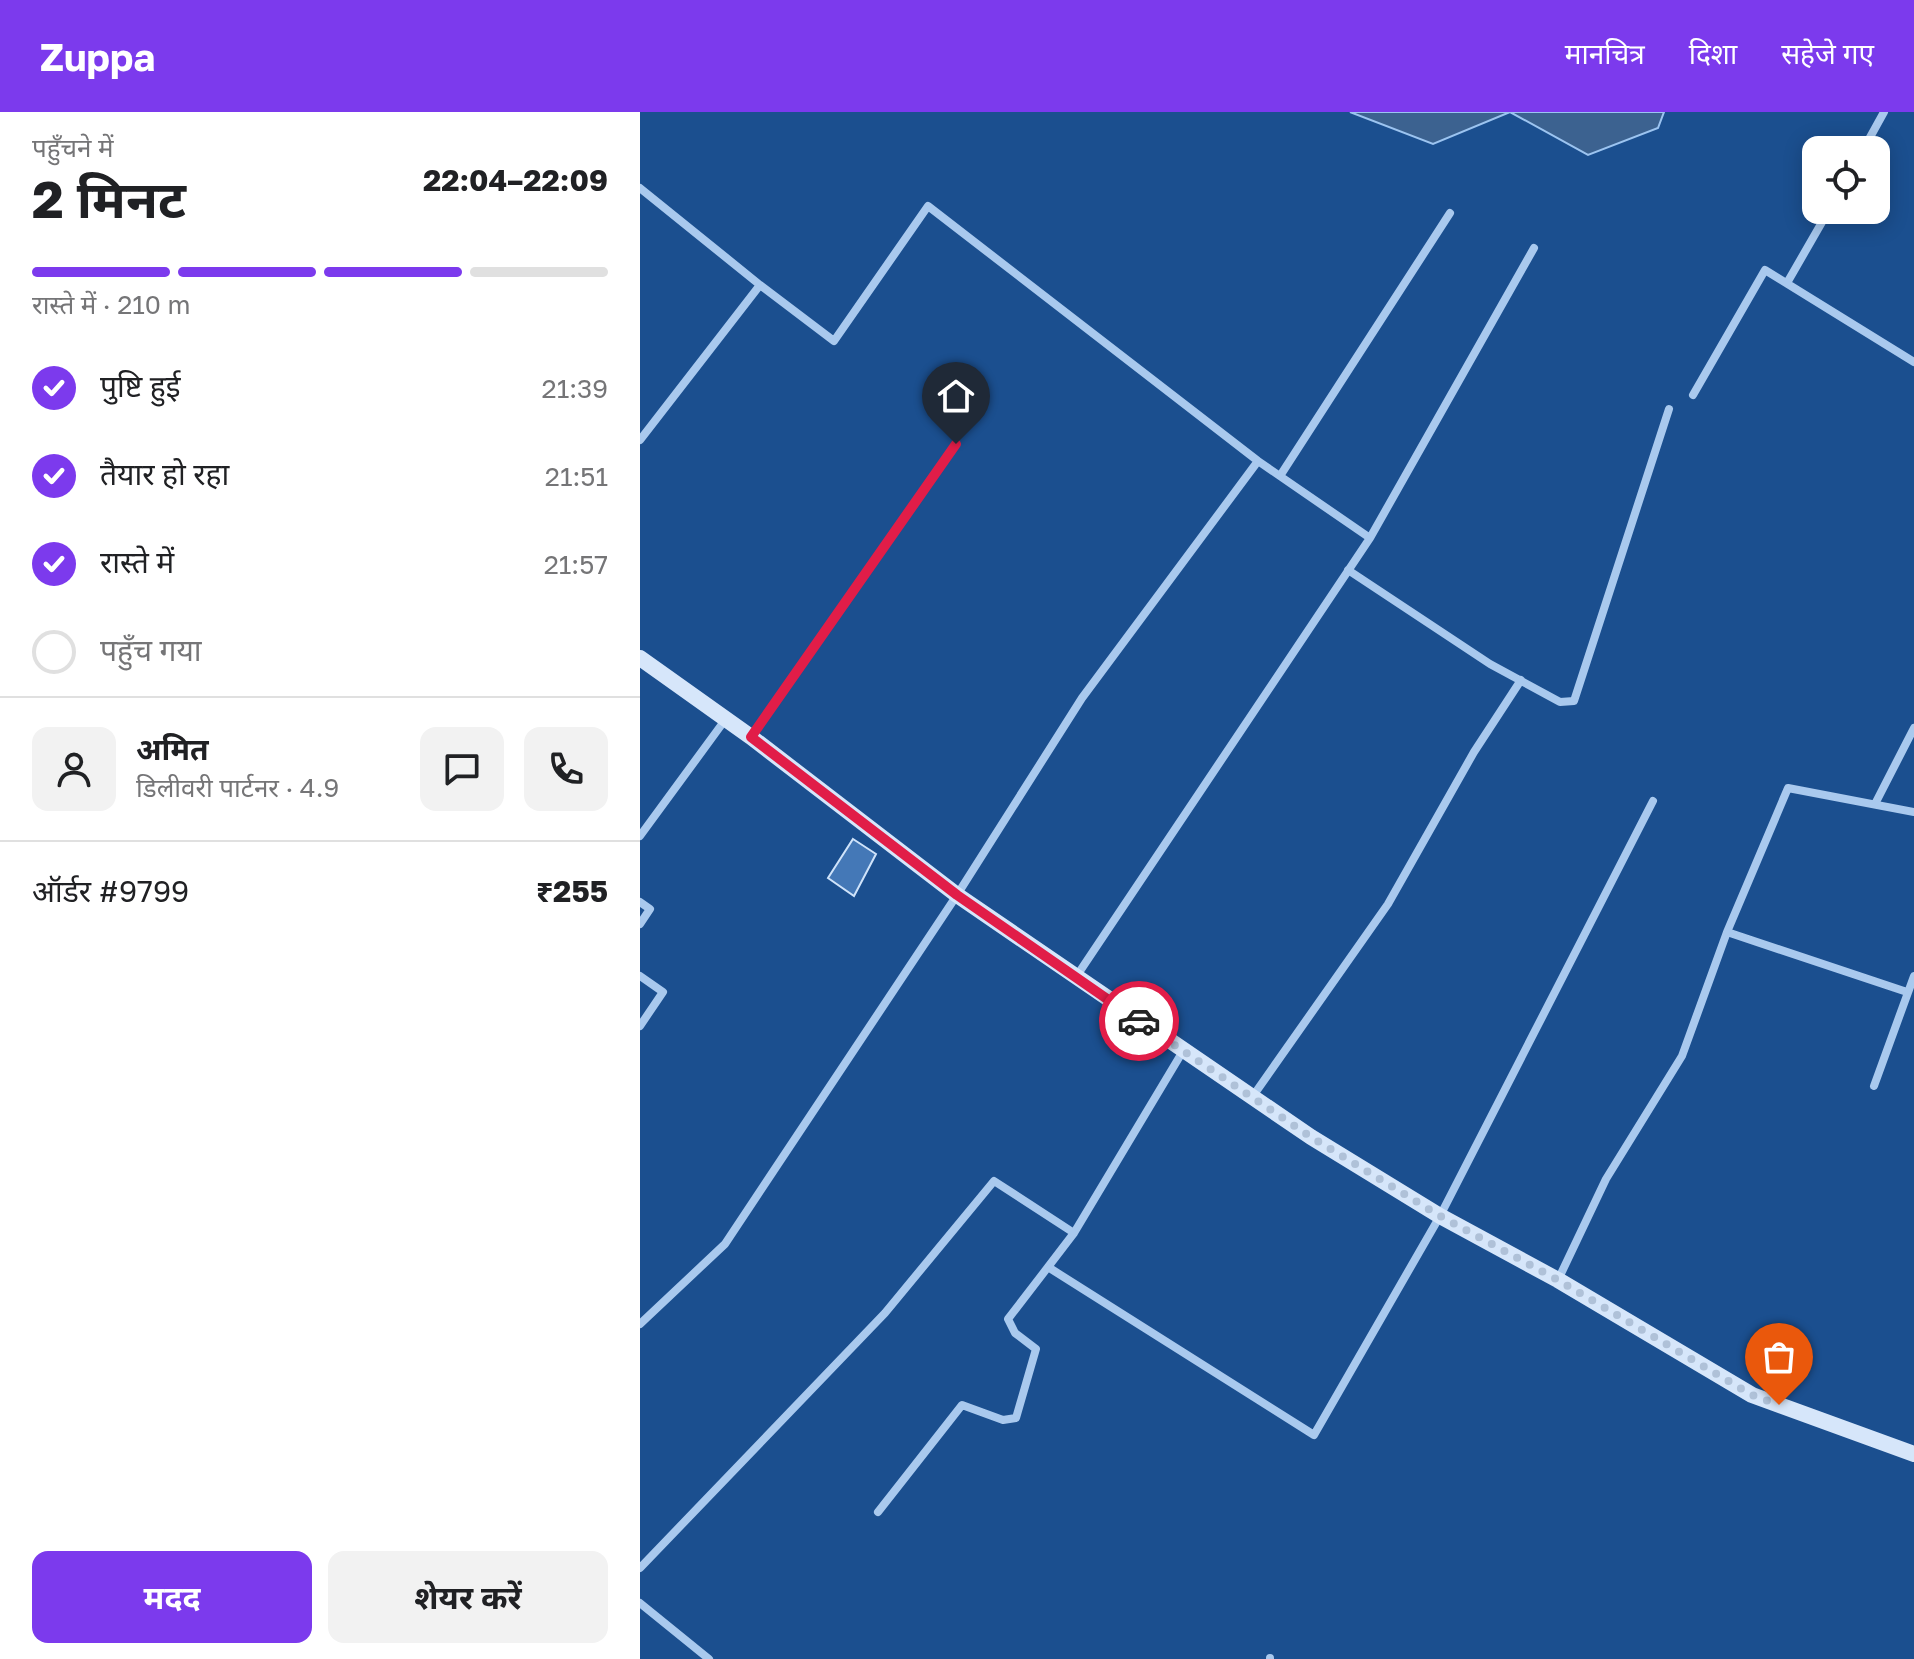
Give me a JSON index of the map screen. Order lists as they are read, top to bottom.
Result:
{
  "page": {
    "header": "Zuppa",
    "nav": ["मानचित्र", "दिशा", "सहेजे गए"],
    "heading": ["2 मिनट", "पहुँचने में", "22:04–22:09"],
    "panel": [
      "अमित",
      "डिलीवरी पार्टनर · 4.9",
      "ऑर्डर #9799",
      "₹255"
    ],
    "bar": "रास्ते में · 210 m",
    "list": [
      ["पुष्टि हुई", "21:39"],
      ["तैयार हो रहा", "21:51"],
      ["रास्ते में", "21:57"],
      "पहुँच गया"
    ],
    "buttons": ["मदद", "शेयर करें"]
  }
}
